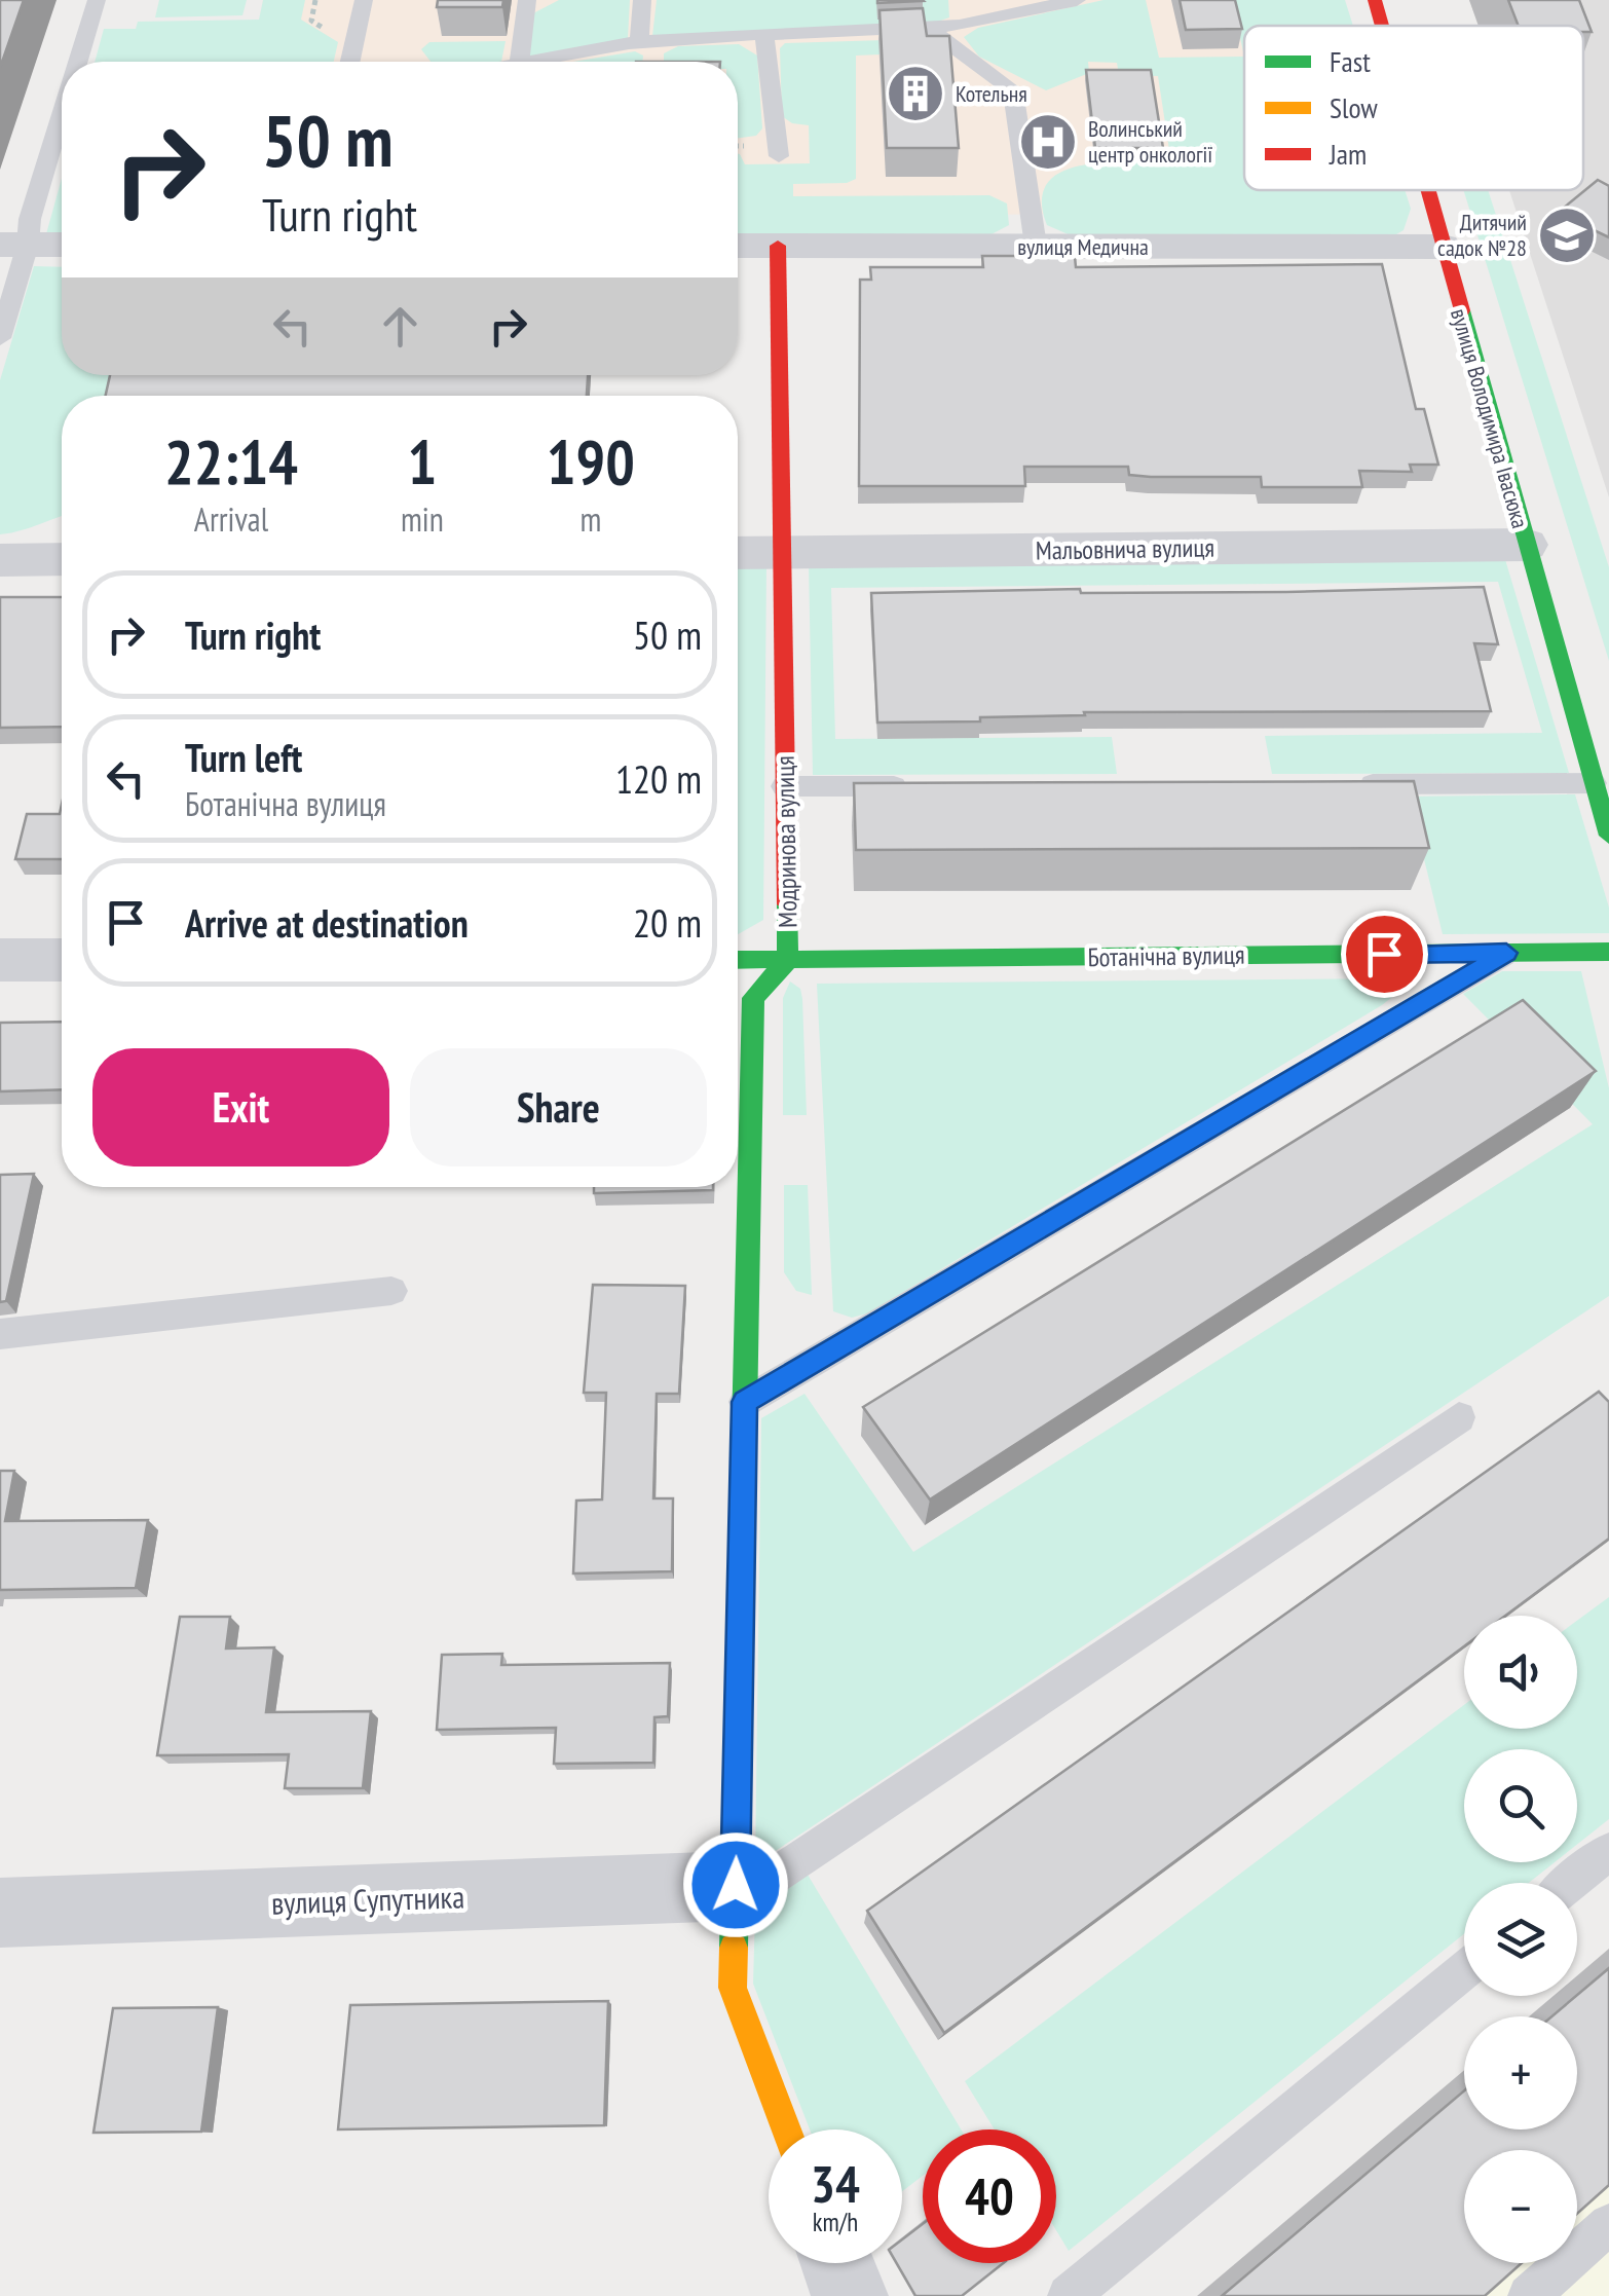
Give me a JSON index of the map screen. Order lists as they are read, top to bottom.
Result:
{
  "streets": {
    "street": [
      "вулиця Медична",
      "вулиця Володимира Івасюка",
      "Мальовнича вулиця",
      "Модринова вулиця",
      "Ботанічна вулиця",
      "вулиця Супутника"
    ]
  },
  "crossings": [
    ["вулиця Медична", "вулиця Володимира Івасюка"],
    ["вулиця Медична", "Модринова вулиця"],
    ["вулиця Володимира Івасюка", "Мальовнича вулиця"],
    ["Мальовнича вулиця", "Модринова вулиця"],
    ["Модринова вулиця", "Ботанічна вулиця"],
    ["Модринова вулиця", "вулиця Супутника"]
  ],
  "places": {
    "building": ["Котельня"],
    "hospital": ["Волинський центр онкології"],
    "school or university": ["Дитячий садок №28"]
  },
  "legend": ["Fast", "Slow", "Jam"],
  "page": {
    "turn": ["50 m", "Turn right"],
    "eta": [
      "22:14",
      "Arrival",
      "1",
      "min",
      "190",
      "m"
    ],
    "list": [
      {
        "name": "Turn right",
        "value": "50 m"
      },
      {
        "name": "Turn left",
        "note": "Ботанічна вулиця",
        "value": "120 m"
      },
      {
        "name": "Arrive at destination",
        "value": "20 m"
      }
    ],
    "buttons": ["Exit", "Share"],
    "map_buttons": ["+", "−"],
    "speed": "34 km/h",
    "limit": "40"
  }
}
